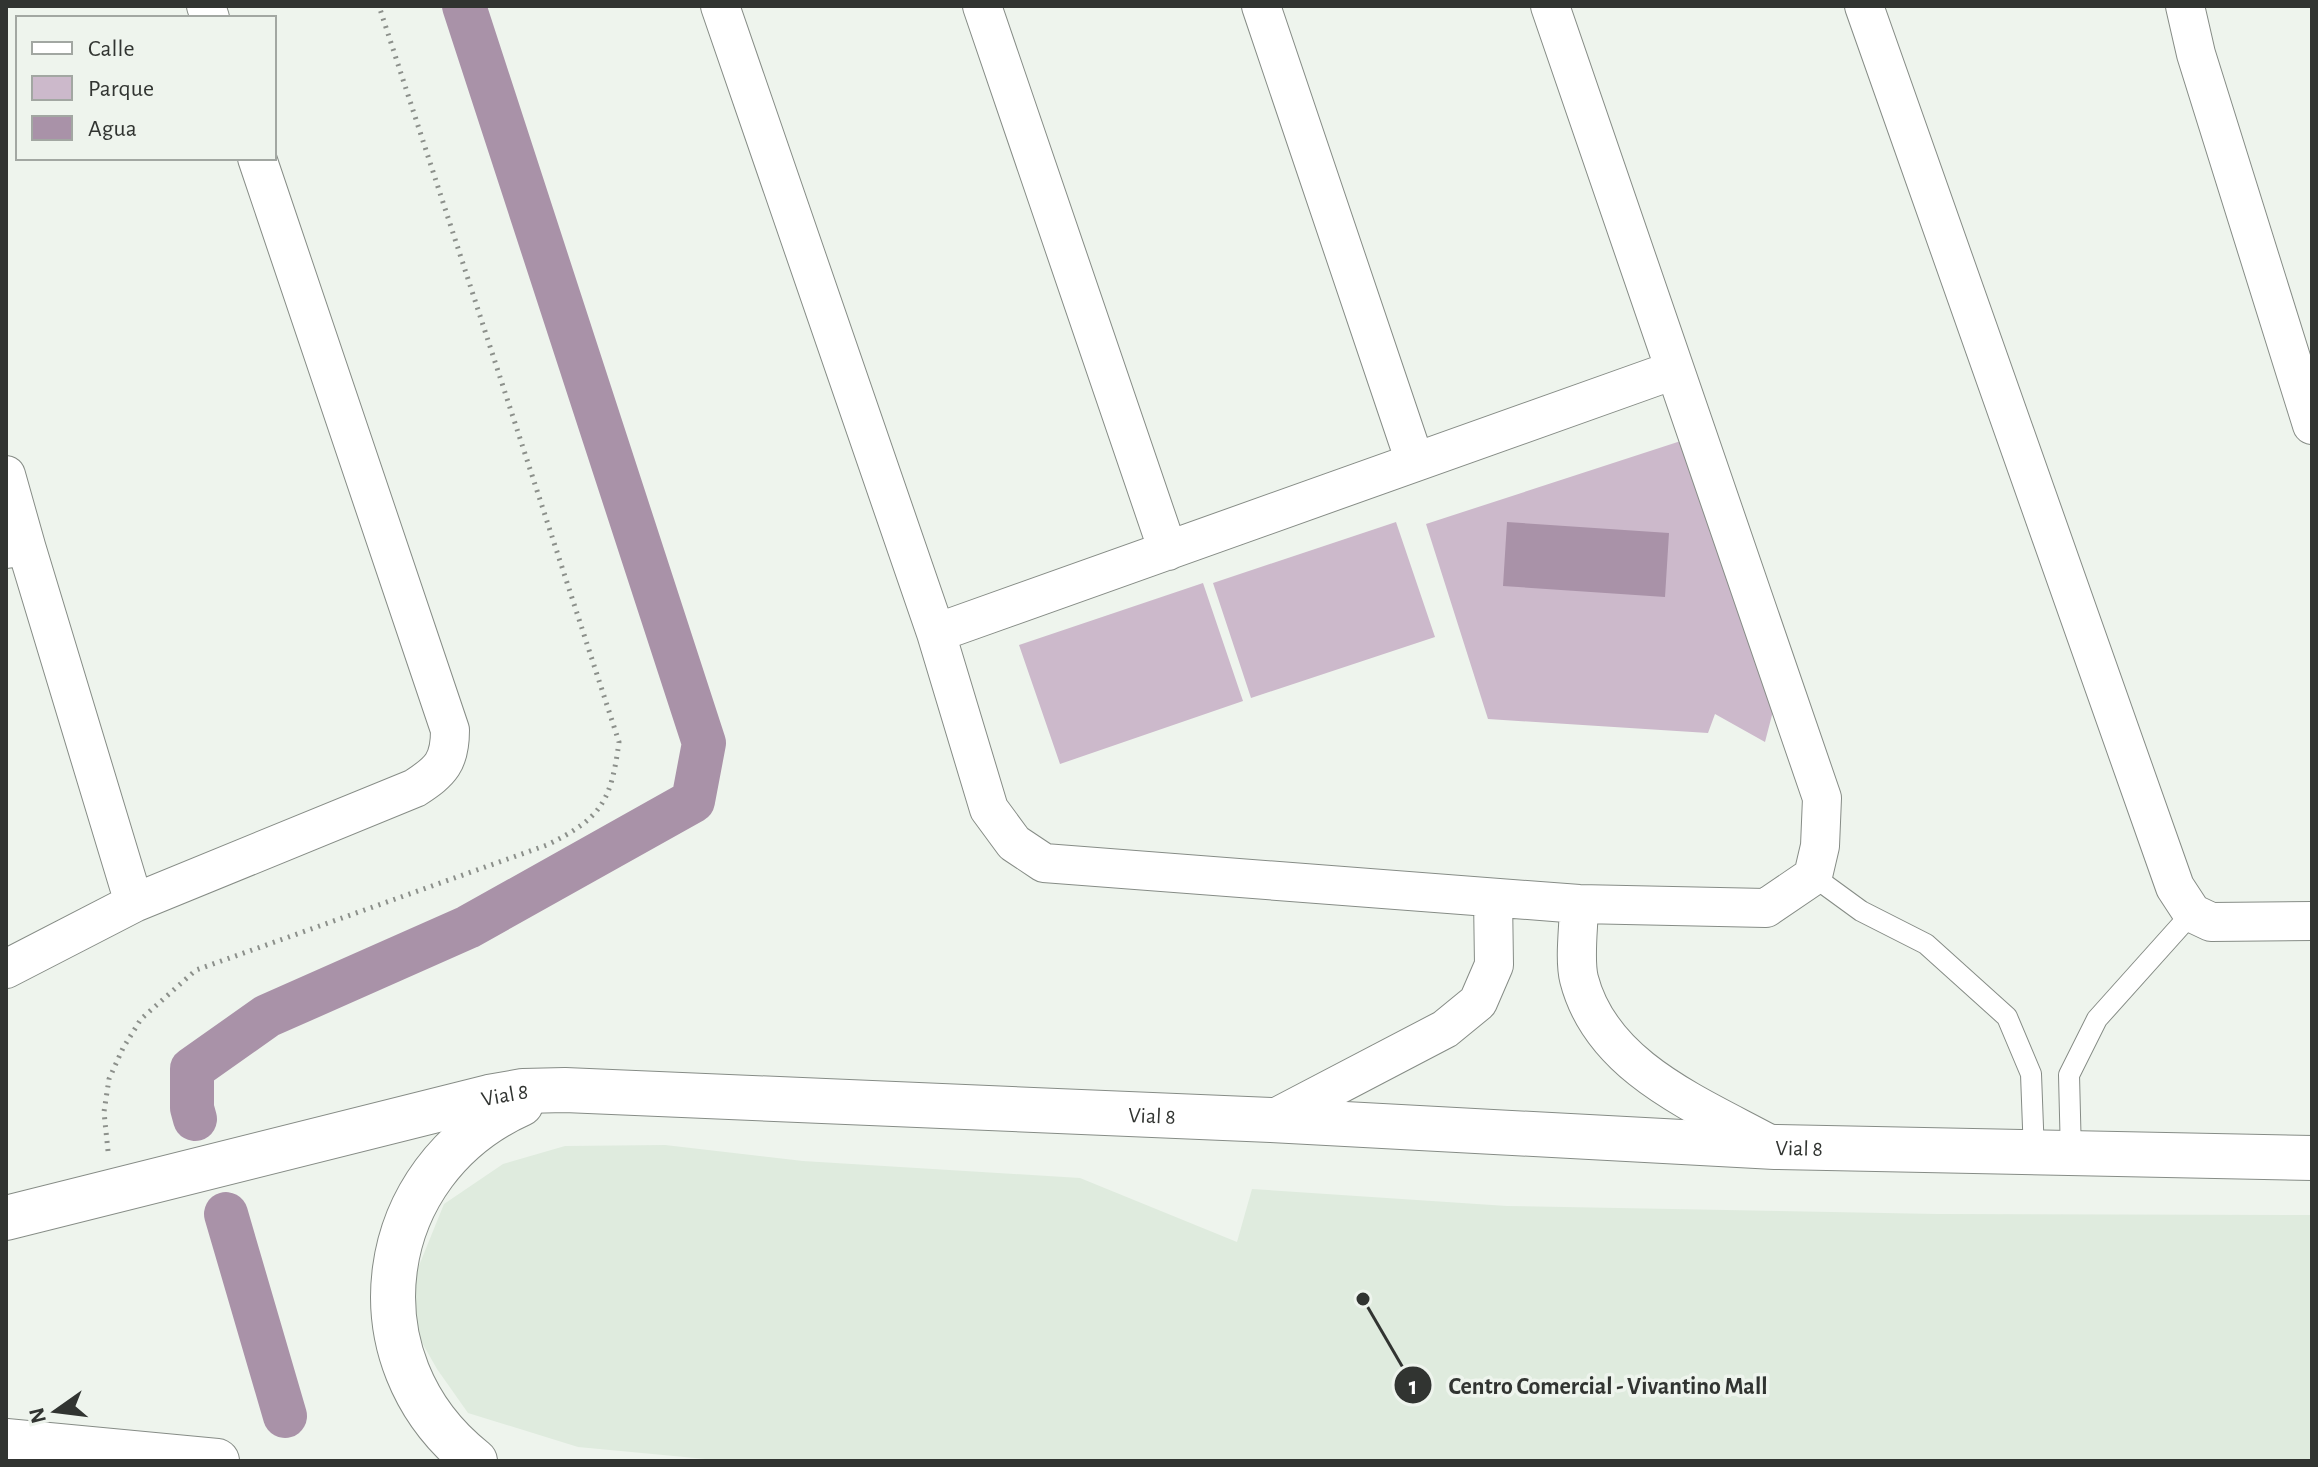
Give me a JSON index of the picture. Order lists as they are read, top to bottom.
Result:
{
  "streets": {
    "main road": ["Vial 8"]
  },
  "places": ["Centro Comercial - Vivantino Mall"],
  "legend": ["Calle", "Parque", "Agua"],
  "north": "left"
}
